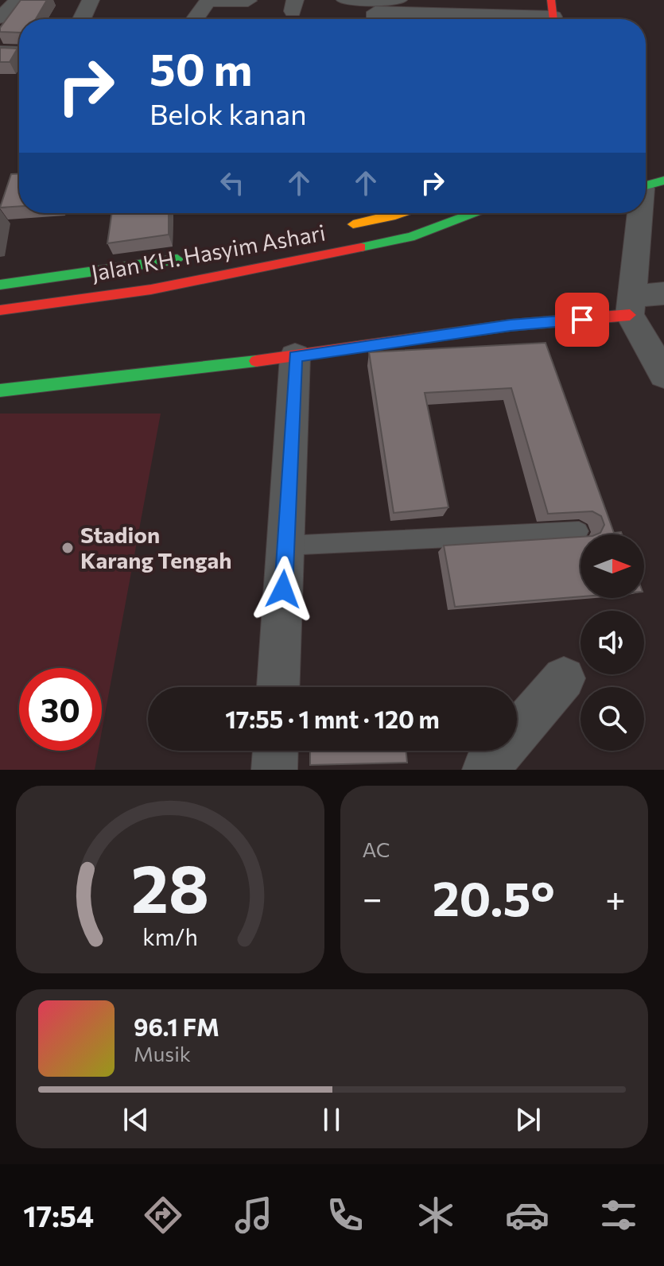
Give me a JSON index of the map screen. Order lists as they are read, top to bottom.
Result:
{
  "streets": {
    "main road": ["Jalan KH. Hasyim Ashari"]
  },
  "places": ["Stadion Karang Tengah"],
  "north": "right",
  "page": {
    "turn": ["50 m", "Belok kanan"],
    "limit": "30",
    "trip": "17:55 · 1 mnt · 120 m",
    "tile": "AC",
    "heat": ["−", "20.5°", "+"],
    "song": ["96.1 FM", "Musik"],
    "tabs": "17:54",
    "gauge": ["28", "km/h"]
  }
}
